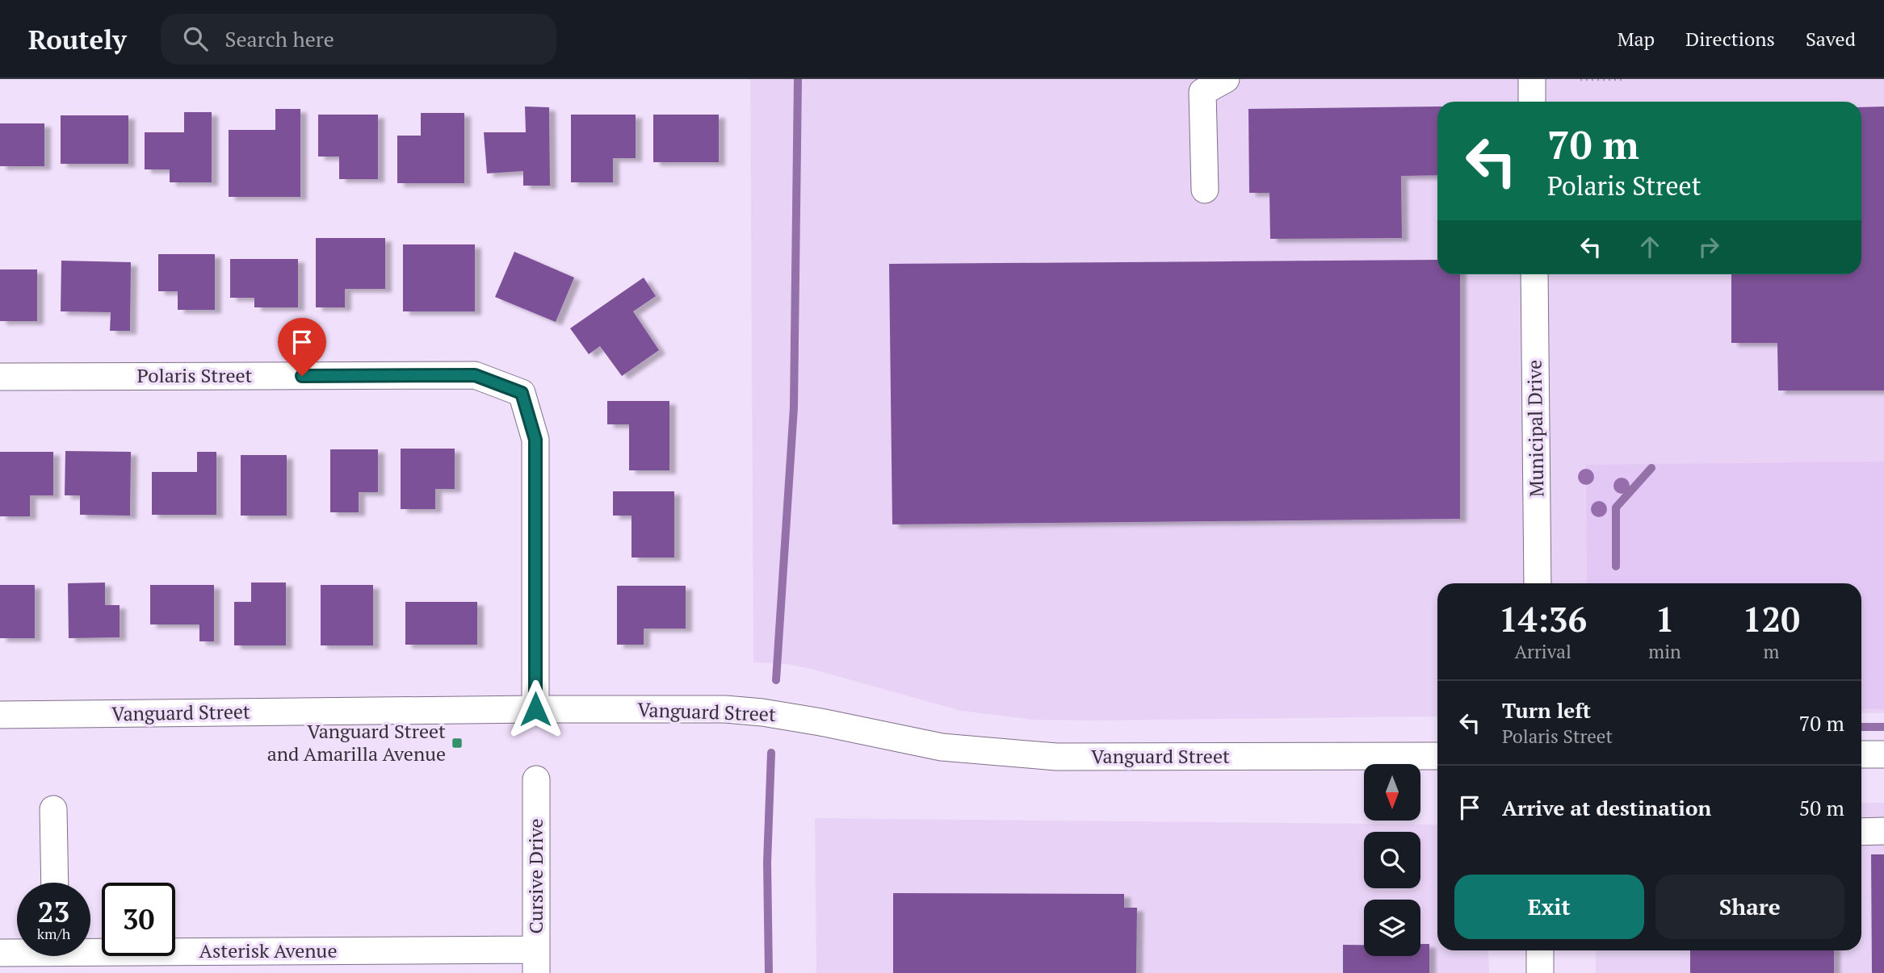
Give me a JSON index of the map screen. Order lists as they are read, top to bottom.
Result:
{
  "streets": {
    "street": [
      "Polaris Street",
      "Municipal Drive",
      "Vanguard Street",
      "Cursive Drive",
      "Asterisk Avenue"
    ]
  },
  "crossings": [
    ["Polaris Street", "Vanguard Street"],
    ["Cursive Drive", "Asterisk Avenue"]
  ],
  "places": {
    "transit": ["Vanguard Street and Amarilla Avenue"]
  },
  "north": "bottom",
  "page": {
    "header": "Routely",
    "search": "Search here",
    "nav": ["Map", "Directions", "Saved"],
    "turn": ["70 m", "Polaris Street"],
    "eta": [
      "14:36",
      "Arrival",
      "1",
      "min",
      "120",
      "m"
    ],
    "list": [
      {
        "name": "Turn left",
        "note": "Polaris Street",
        "value": "70 m"
      },
      {
        "name": "Arrive at destination",
        "value": "50 m"
      }
    ],
    "buttons": ["Exit", "Share"],
    "speed": "23 km/h",
    "limit": "30"
  }
}
